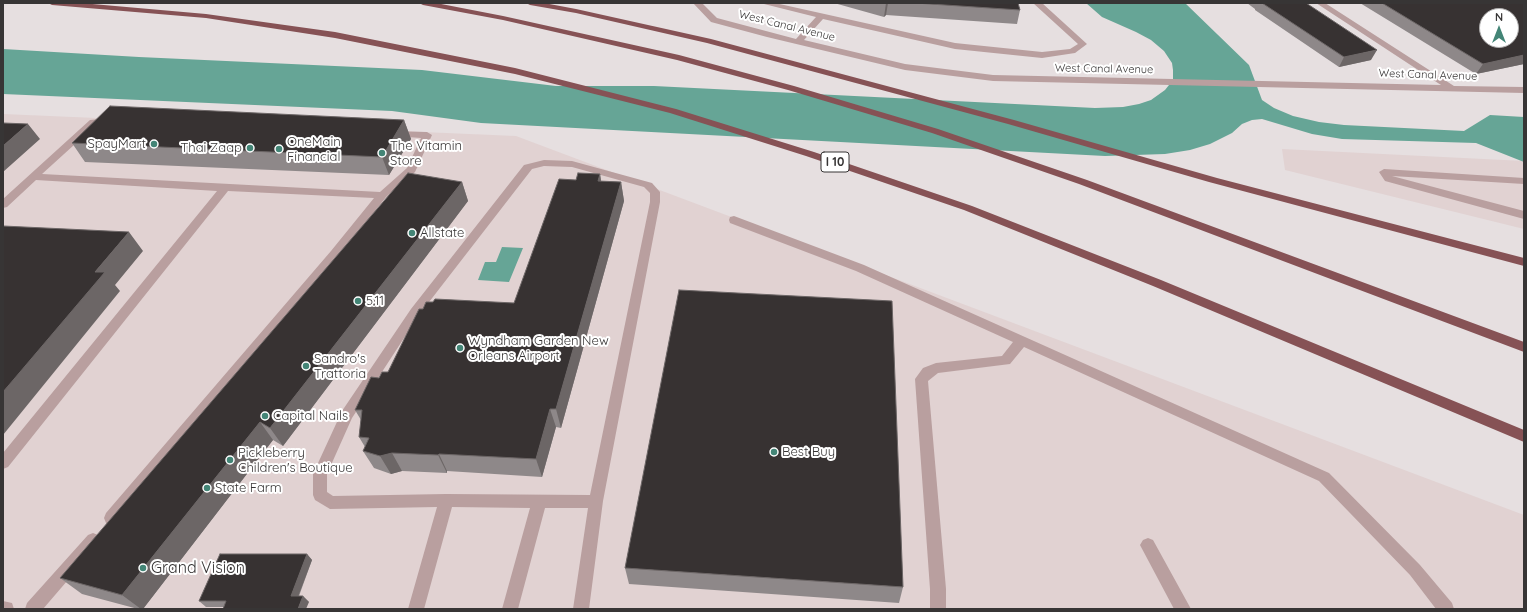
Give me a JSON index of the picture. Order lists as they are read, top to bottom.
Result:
{
  "streets": {
    "highway": ["I 10"],
    "street": ["West Canal Avenue"]
  },
  "places": [
    "SpayMart",
    "Thai Zaap",
    "OneMain Financial",
    "The Vitamin Store",
    "Allstate",
    "5.11",
    "Wyndham Garden New Orleans Airport",
    "Sandro's Trattoria",
    "Capital Nails",
    "Best Buy",
    "Pickleberry Children's Boutique",
    "State Farm",
    "Grand Vision"
  ],
  "north": "top"
}
